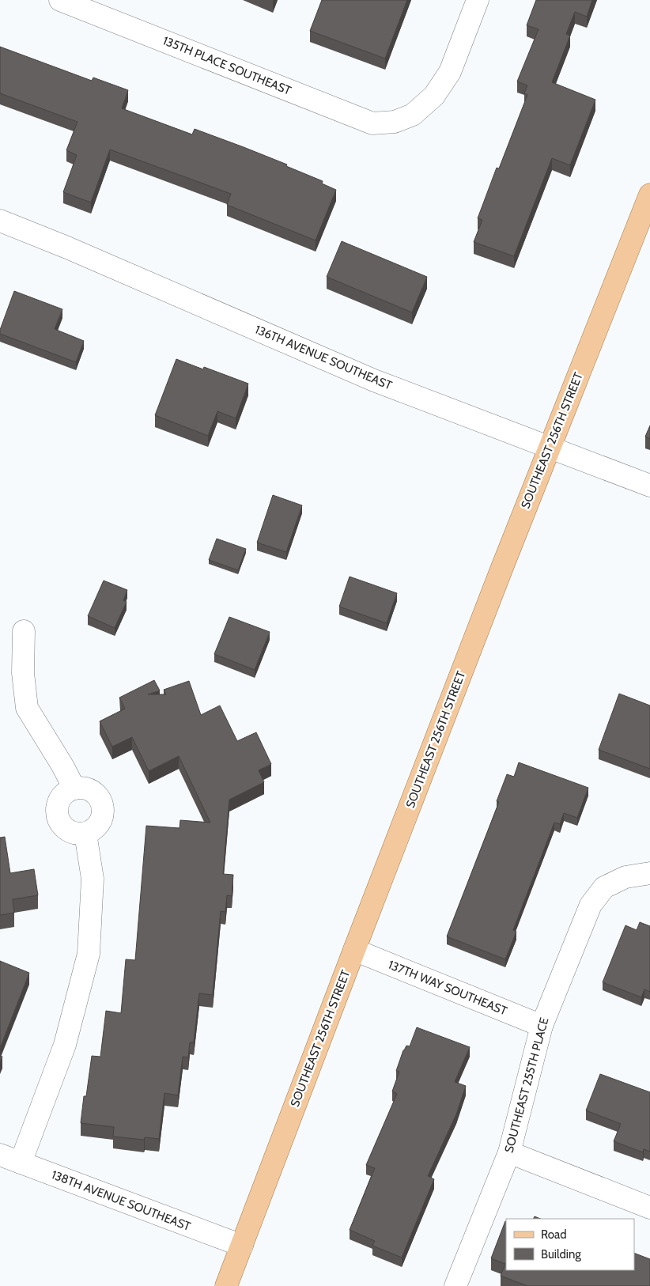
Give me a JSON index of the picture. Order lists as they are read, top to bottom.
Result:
{
  "streets": {
    "main road": ["SOUTHEAST 256TH STREET"],
    "street": [
      "135TH PLACE SOUTHEAST",
      "136TH AVENUE SOUTHEAST",
      "137TH WAY SOUTHEAST",
      "SOUTHEAST 255TH PLACE",
      "138TH AVENUE SOUTHEAST"
    ]
  },
  "crossings": [
    ["136TH AVENUE SOUTHEAST", "SOUTHEAST 256TH STREET"],
    ["SOUTHEAST 256TH STREET", "137TH WAY SOUTHEAST"],
    ["SOUTHEAST 256TH STREET", "138TH AVENUE SOUTHEAST"],
    ["137TH WAY SOUTHEAST", "SOUTHEAST 255TH PLACE"]
  ],
  "legend": ["Road", "Building"]
}
